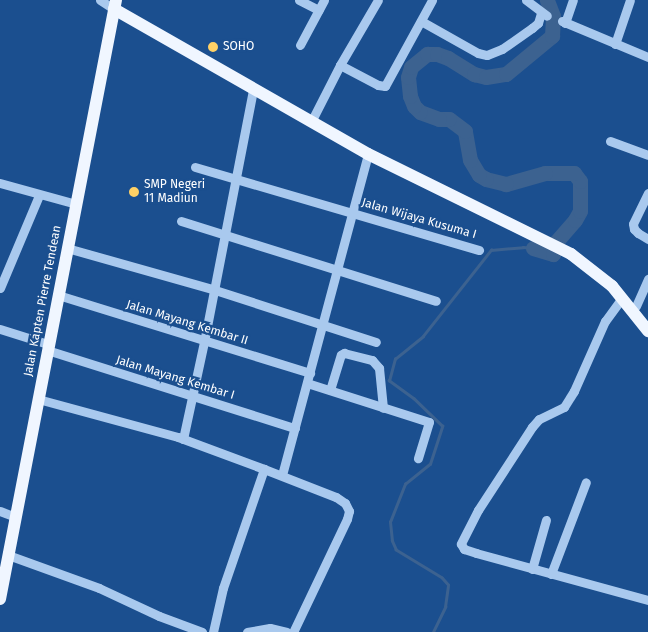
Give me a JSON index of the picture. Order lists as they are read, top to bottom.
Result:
{
  "streets": {
    "main road": ["Jalan Kapten Pierre Tendean"],
    "street": ["Jalan Wijaya Kusuma I", "Jalan Mayang Kembar II", "Jalan Mayang Kembar I"]
  },
  "crossings": [
    ["Jalan Kapten Pierre Tendean", "Jalan Mayang Kembar II"],
    ["Jalan Kapten Pierre Tendean", "Jalan Mayang Kembar I"]
  ],
  "places": ["SOHO", "SMP Negeri 11 Madiun"]
}
